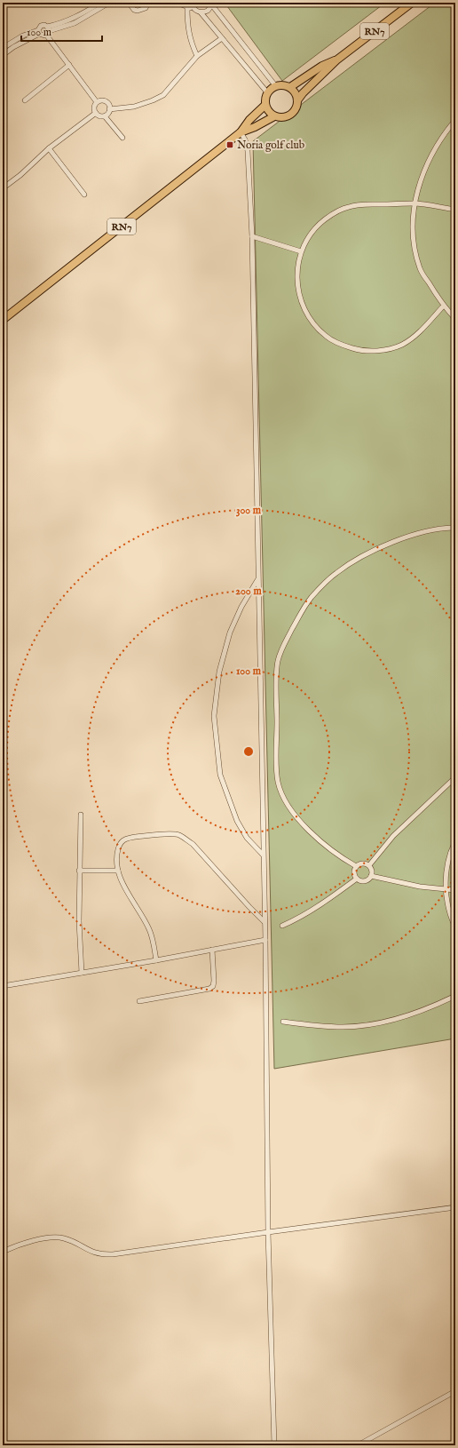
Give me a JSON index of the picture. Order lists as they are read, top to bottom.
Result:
{
  "streets": {
    "main road": ["RN7"]
  },
  "places": {
    "transit": ["Noria golf club"]
  },
  "scale_bar": "100 m",
  "rings": ["300 m", "200 m", "100 m"]
}
